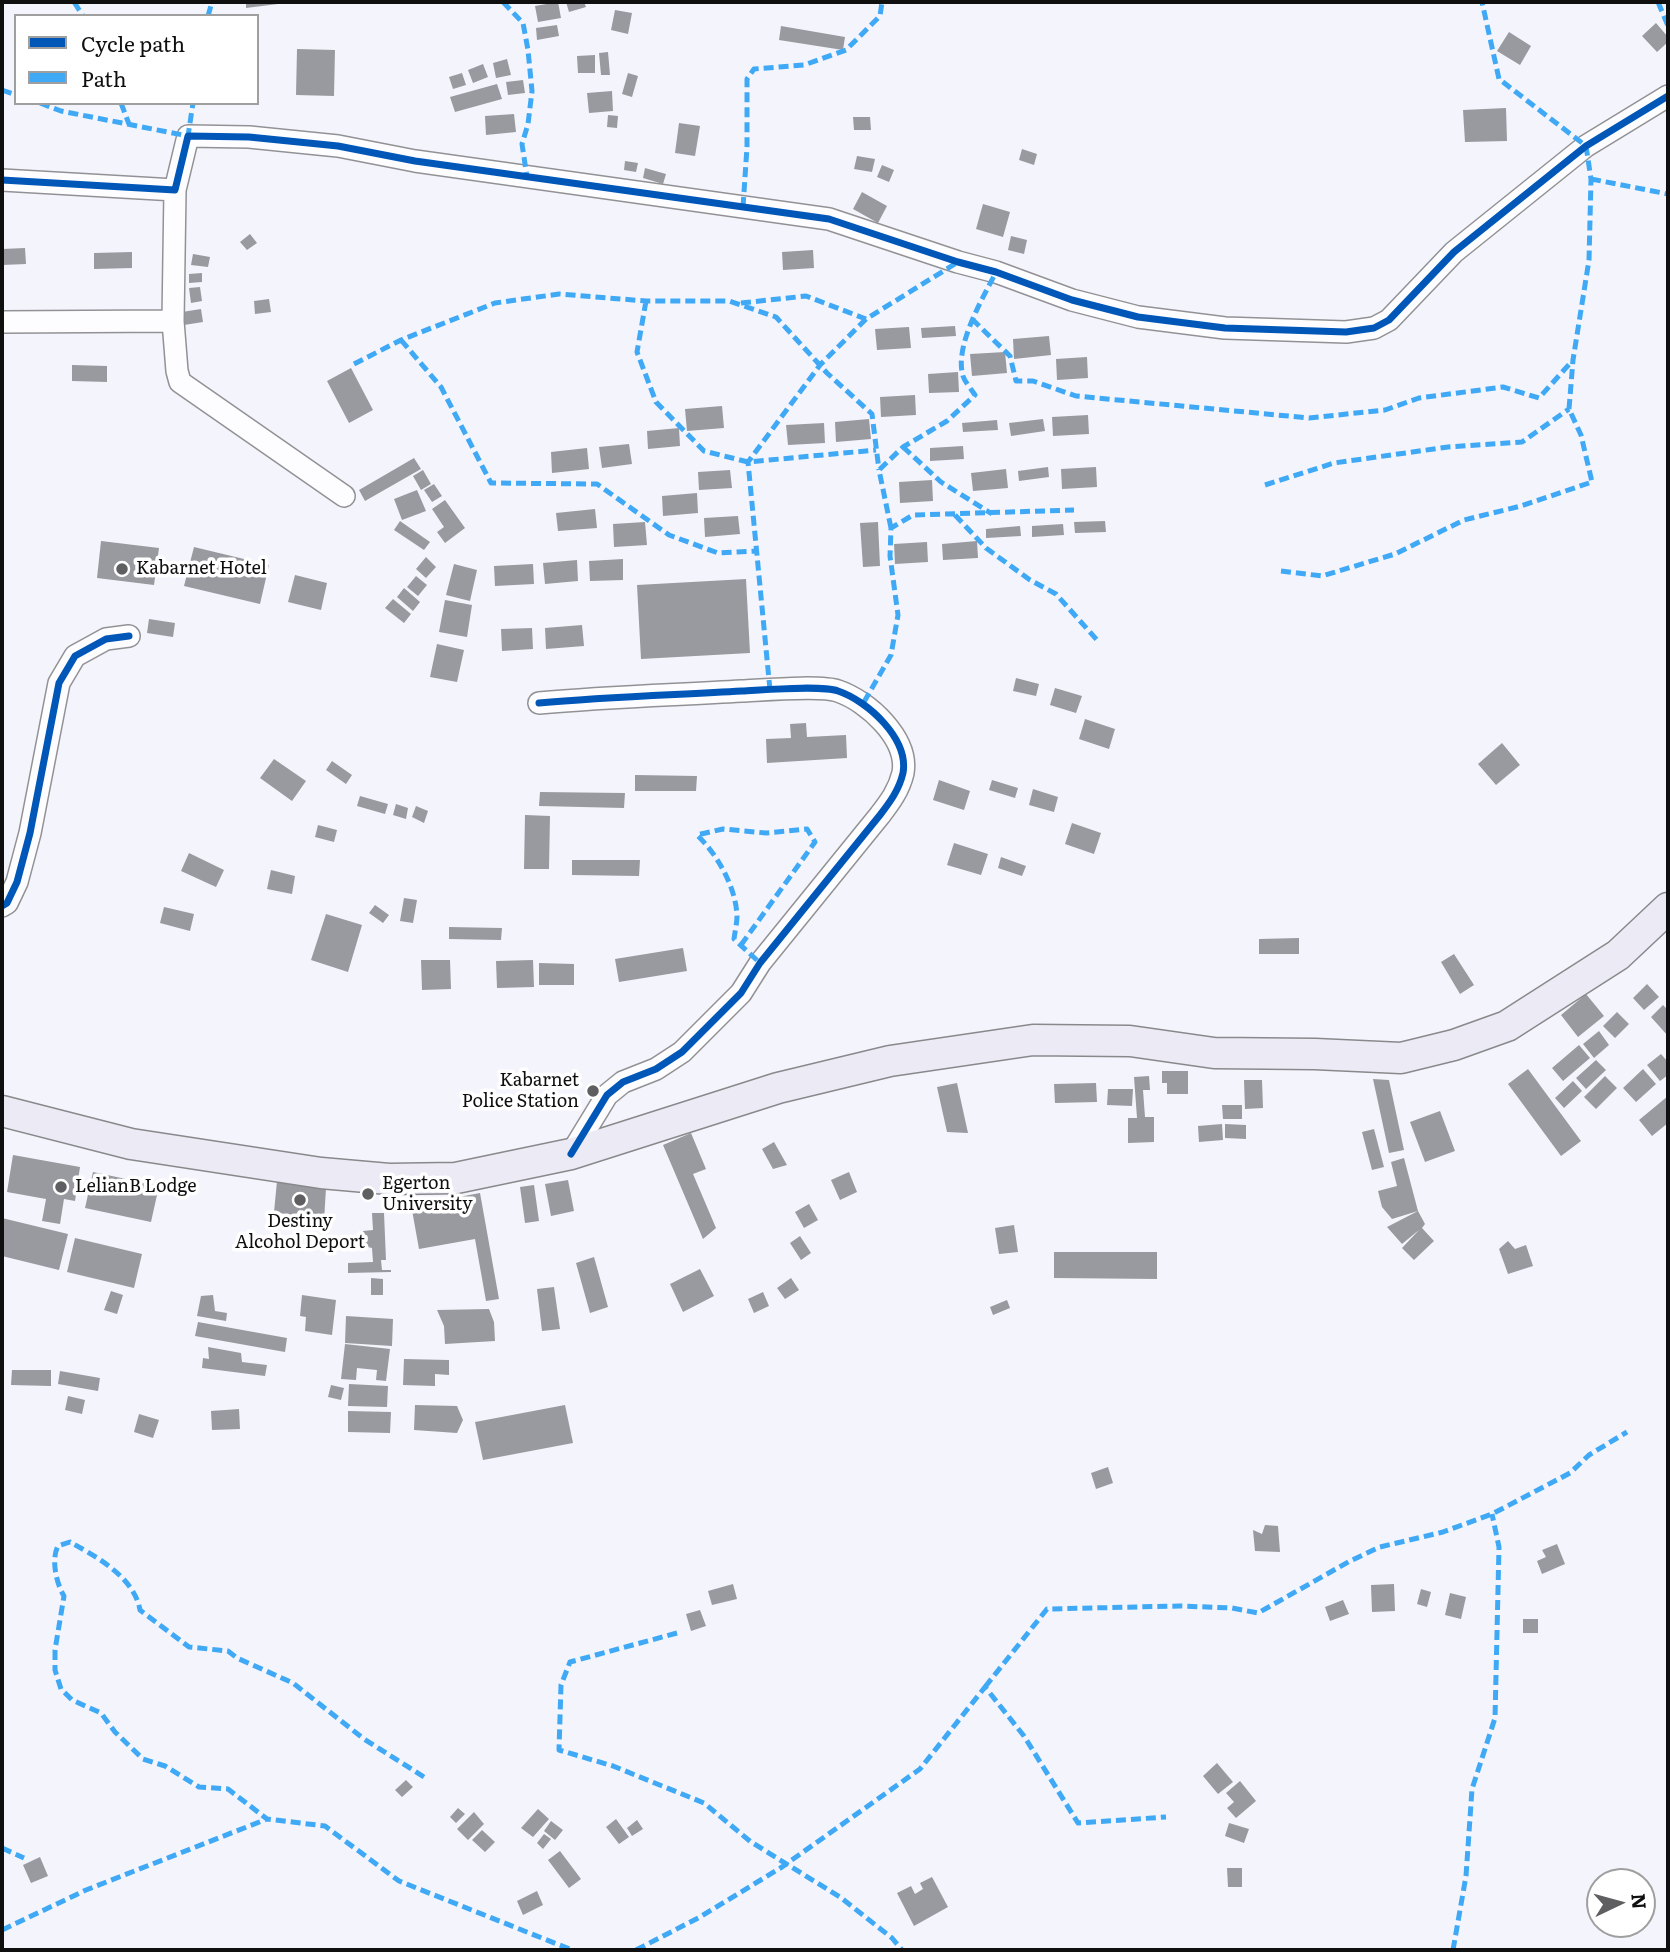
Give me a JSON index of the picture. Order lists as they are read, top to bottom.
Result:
{
  "places": [
    "Kabarnet Hotel",
    "Kabarnet Police Station",
    "LelianB Lodge",
    "Egerton University",
    "Destiny Alcohol Deport"
  ],
  "legend": ["Cycle path", "Path"],
  "north": "right"
}
